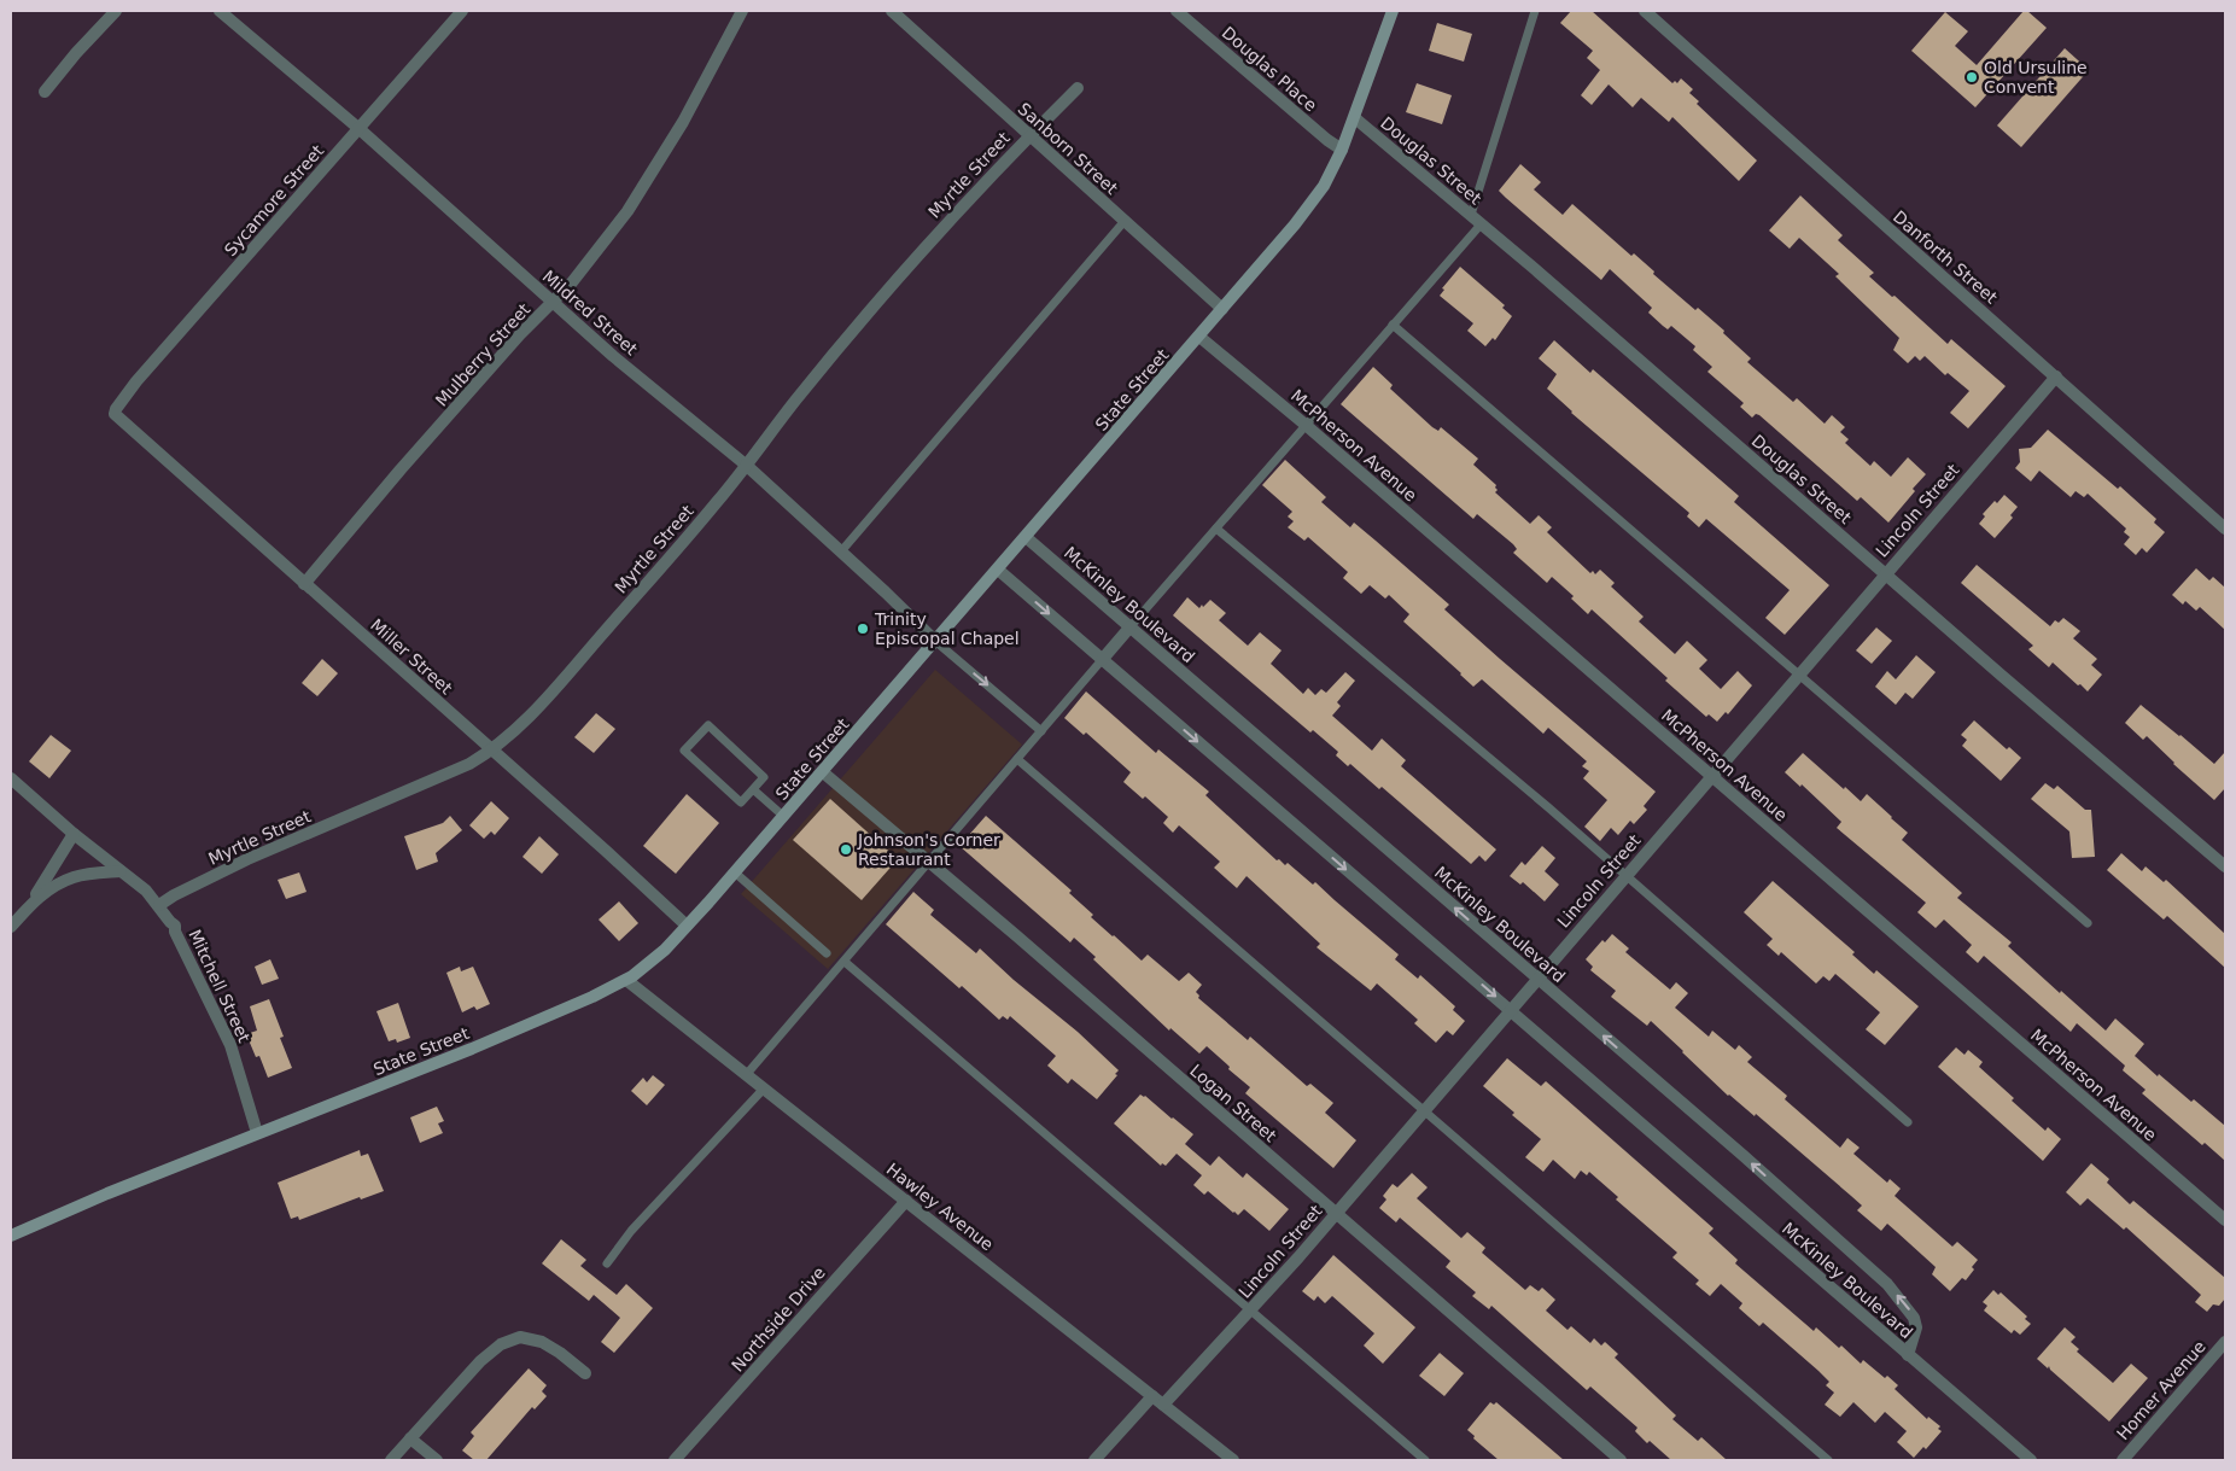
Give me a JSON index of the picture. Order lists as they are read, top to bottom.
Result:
{
  "streets": {
    "street": [
      "Douglas Place",
      "Sanborn Street",
      "Douglas Street",
      "Myrtle Street",
      "Sycamore Street",
      "Danforth Street",
      "Mildred Street",
      "Mulberry Street",
      "State Street",
      "McPherson Avenue",
      "Lincoln Street",
      "McKinley Boulevard",
      "Miller Street",
      "Mitchell Street",
      "Logan Street",
      "Hawley Avenue",
      "Northside Drive",
      "Homer Avenue"
    ]
  },
  "crossings": [
    ["Douglas Place", "State Street"],
    ["Sanborn Street", "Myrtle Street"],
    ["Sanborn Street", "State Street"],
    ["Douglas Street", "State Street"],
    ["Douglas Street", "Lincoln Street"],
    ["Myrtle Street", "Mildred Street"],
    ["Myrtle Street", "Miller Street"],
    ["Myrtle Street", "Mitchell Street"],
    ["Sycamore Street", "Mildred Street"],
    ["Sycamore Street", "Miller Street"],
    ["Danforth Street", "Lincoln Street"],
    ["Mildred Street", "Mulberry Street"],
    ["Mildred Street", "State Street"],
    ["Mulberry Street", "Miller Street"],
    ["State Street", "McPherson Avenue"],
    ["State Street", "McKinley Boulevard"],
    ["State Street", "Miller Street"],
    ["State Street", "Mitchell Street"],
    ["State Street", "Logan Street"],
    ["State Street", "Hawley Avenue"],
    ["McPherson Avenue", "Lincoln Street"],
    ["Lincoln Street", "McKinley Boulevard"],
    ["Lincoln Street", "Logan Street"],
    ["Lincoln Street", "Hawley Avenue"],
    ["Hawley Avenue", "Northside Drive"]
  ],
  "places": ["Old Ursuline Convent", "Trinity Episcopal Chapel", "Johnson's Corner Restaurant"]
}
